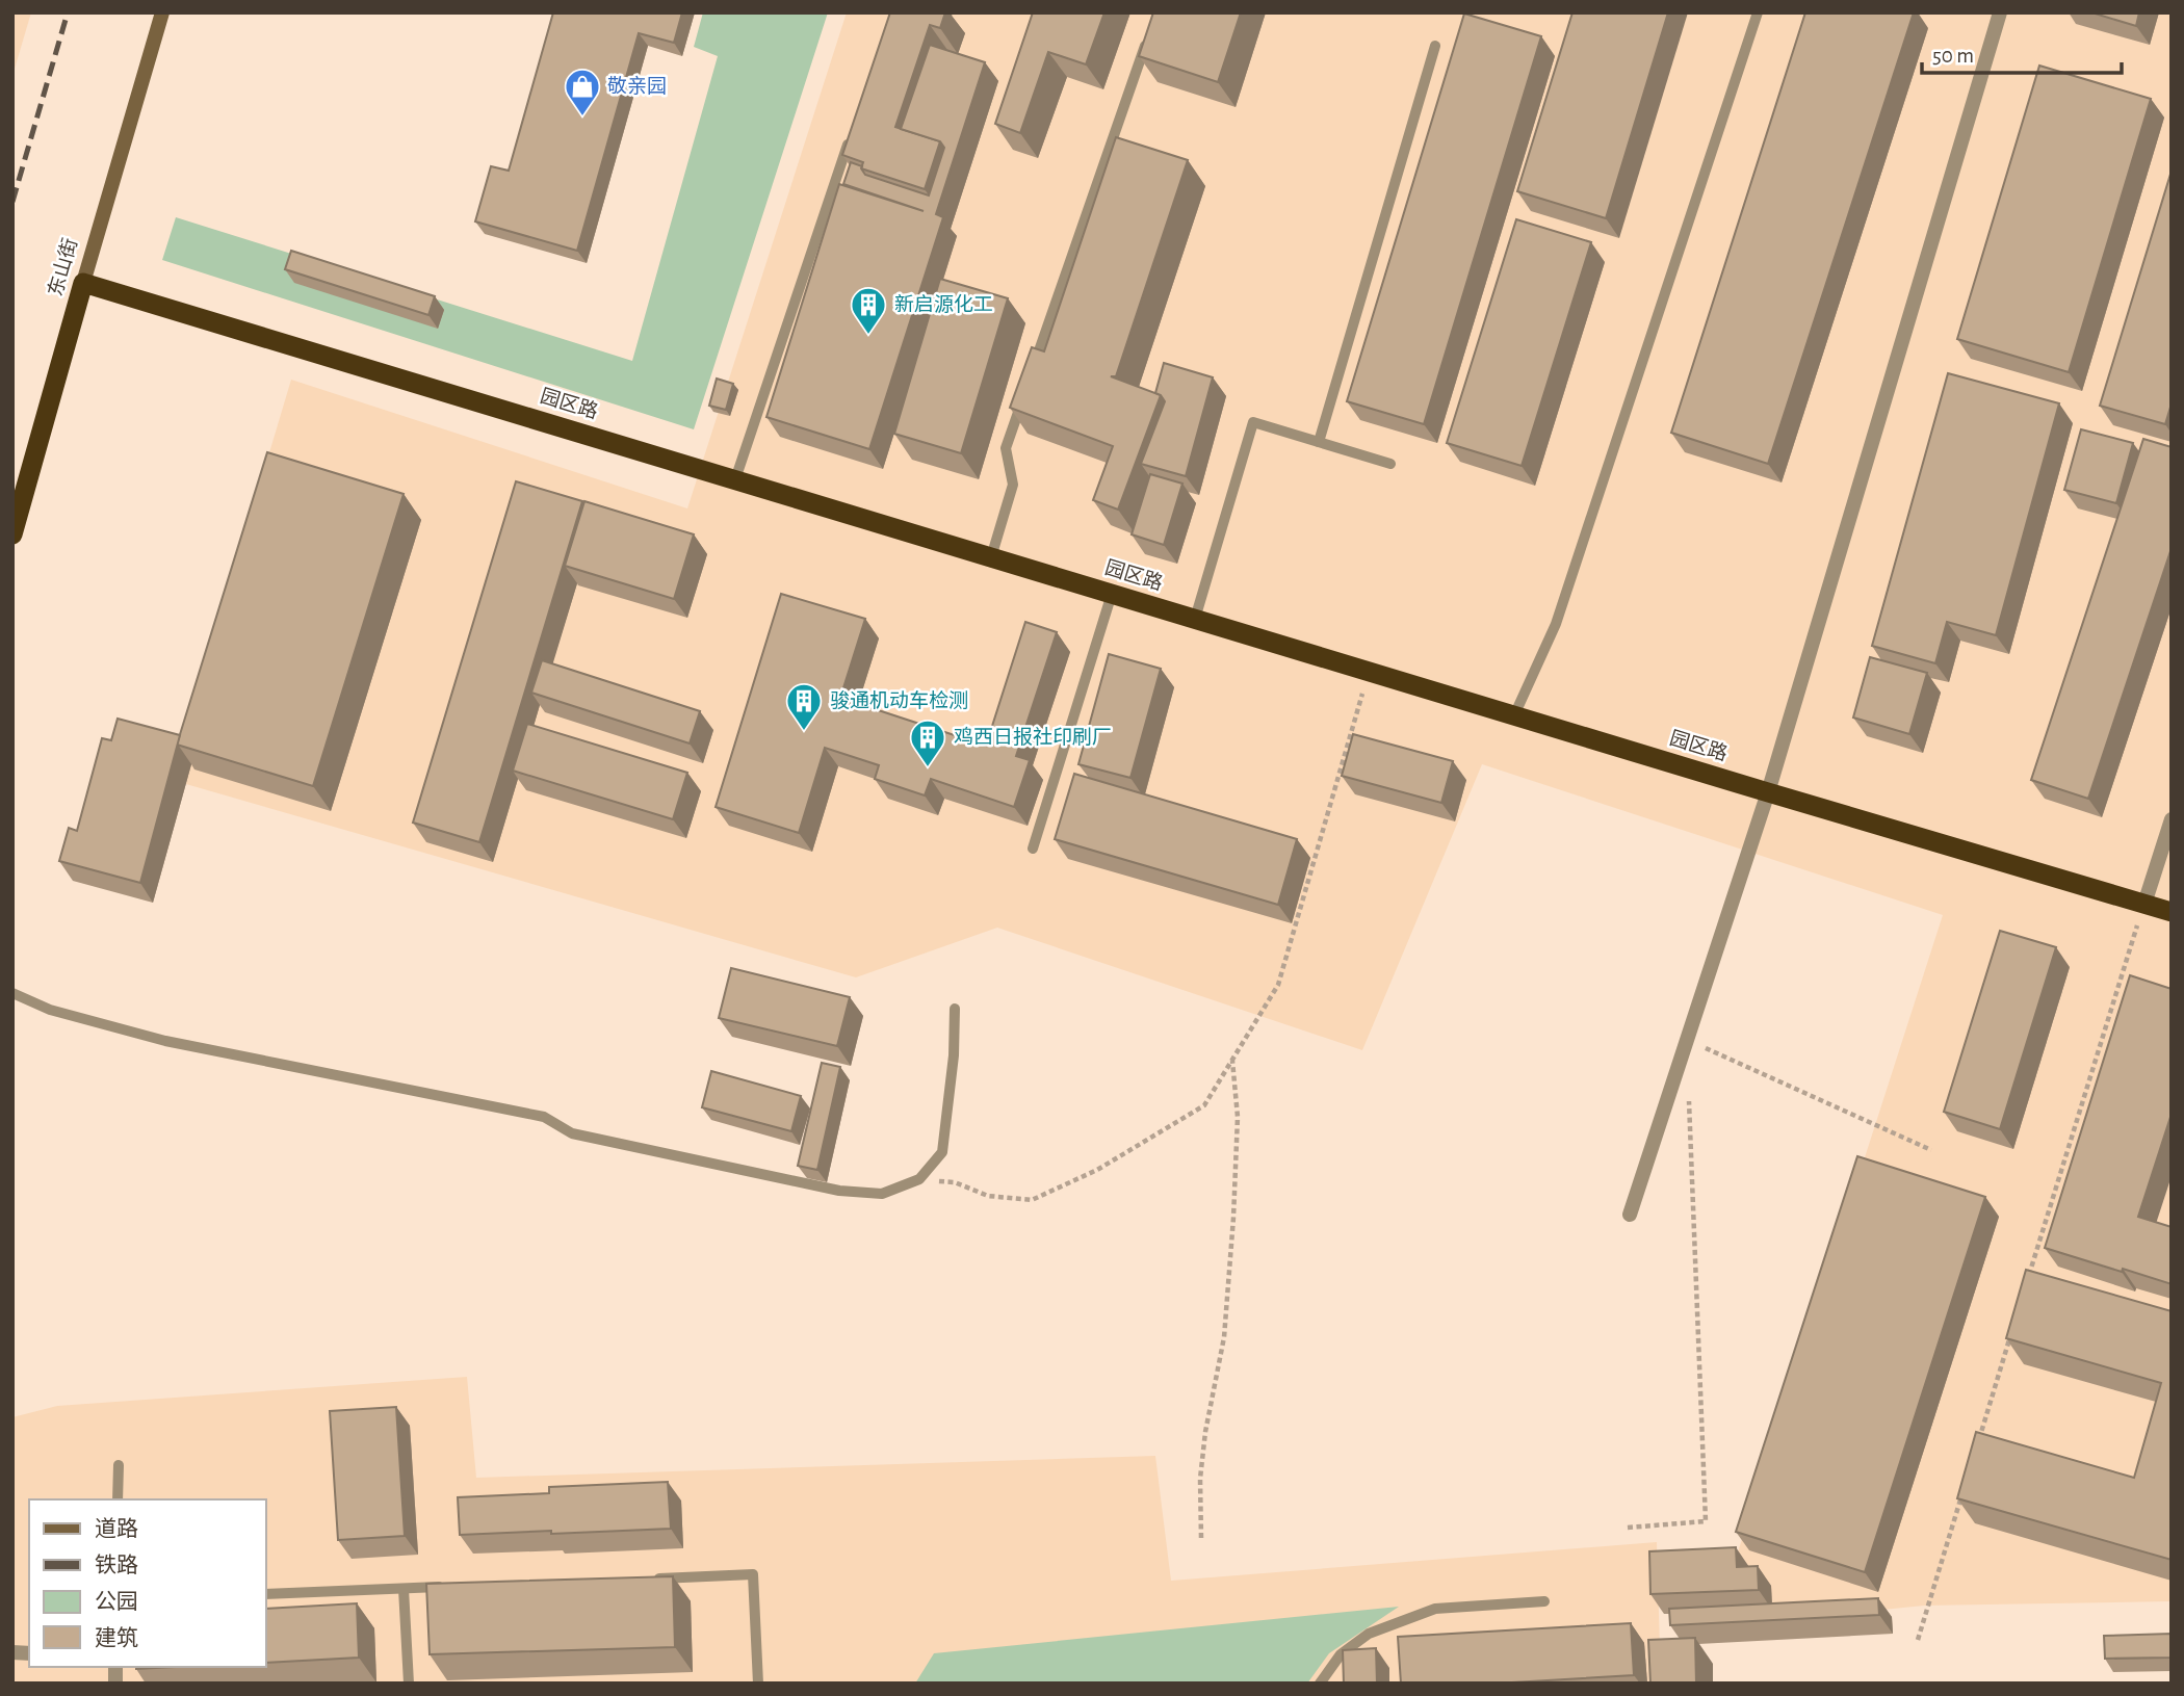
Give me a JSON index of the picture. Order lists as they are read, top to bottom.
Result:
{
  "streets": {
    "highway": ["东山街", "园区路"]
  },
  "crossings": [
    ["东山街", "园区路"]
  ],
  "places": {
    "shop": ["敬亲园"],
    "building": ["新启源化工", "骏通机动车检测", "鸡西日报社印刷厂"]
  },
  "legend": [
    "道路",
    "铁路",
    "公园",
    "建筑"
  ],
  "scale_bar": "50 m"
}
